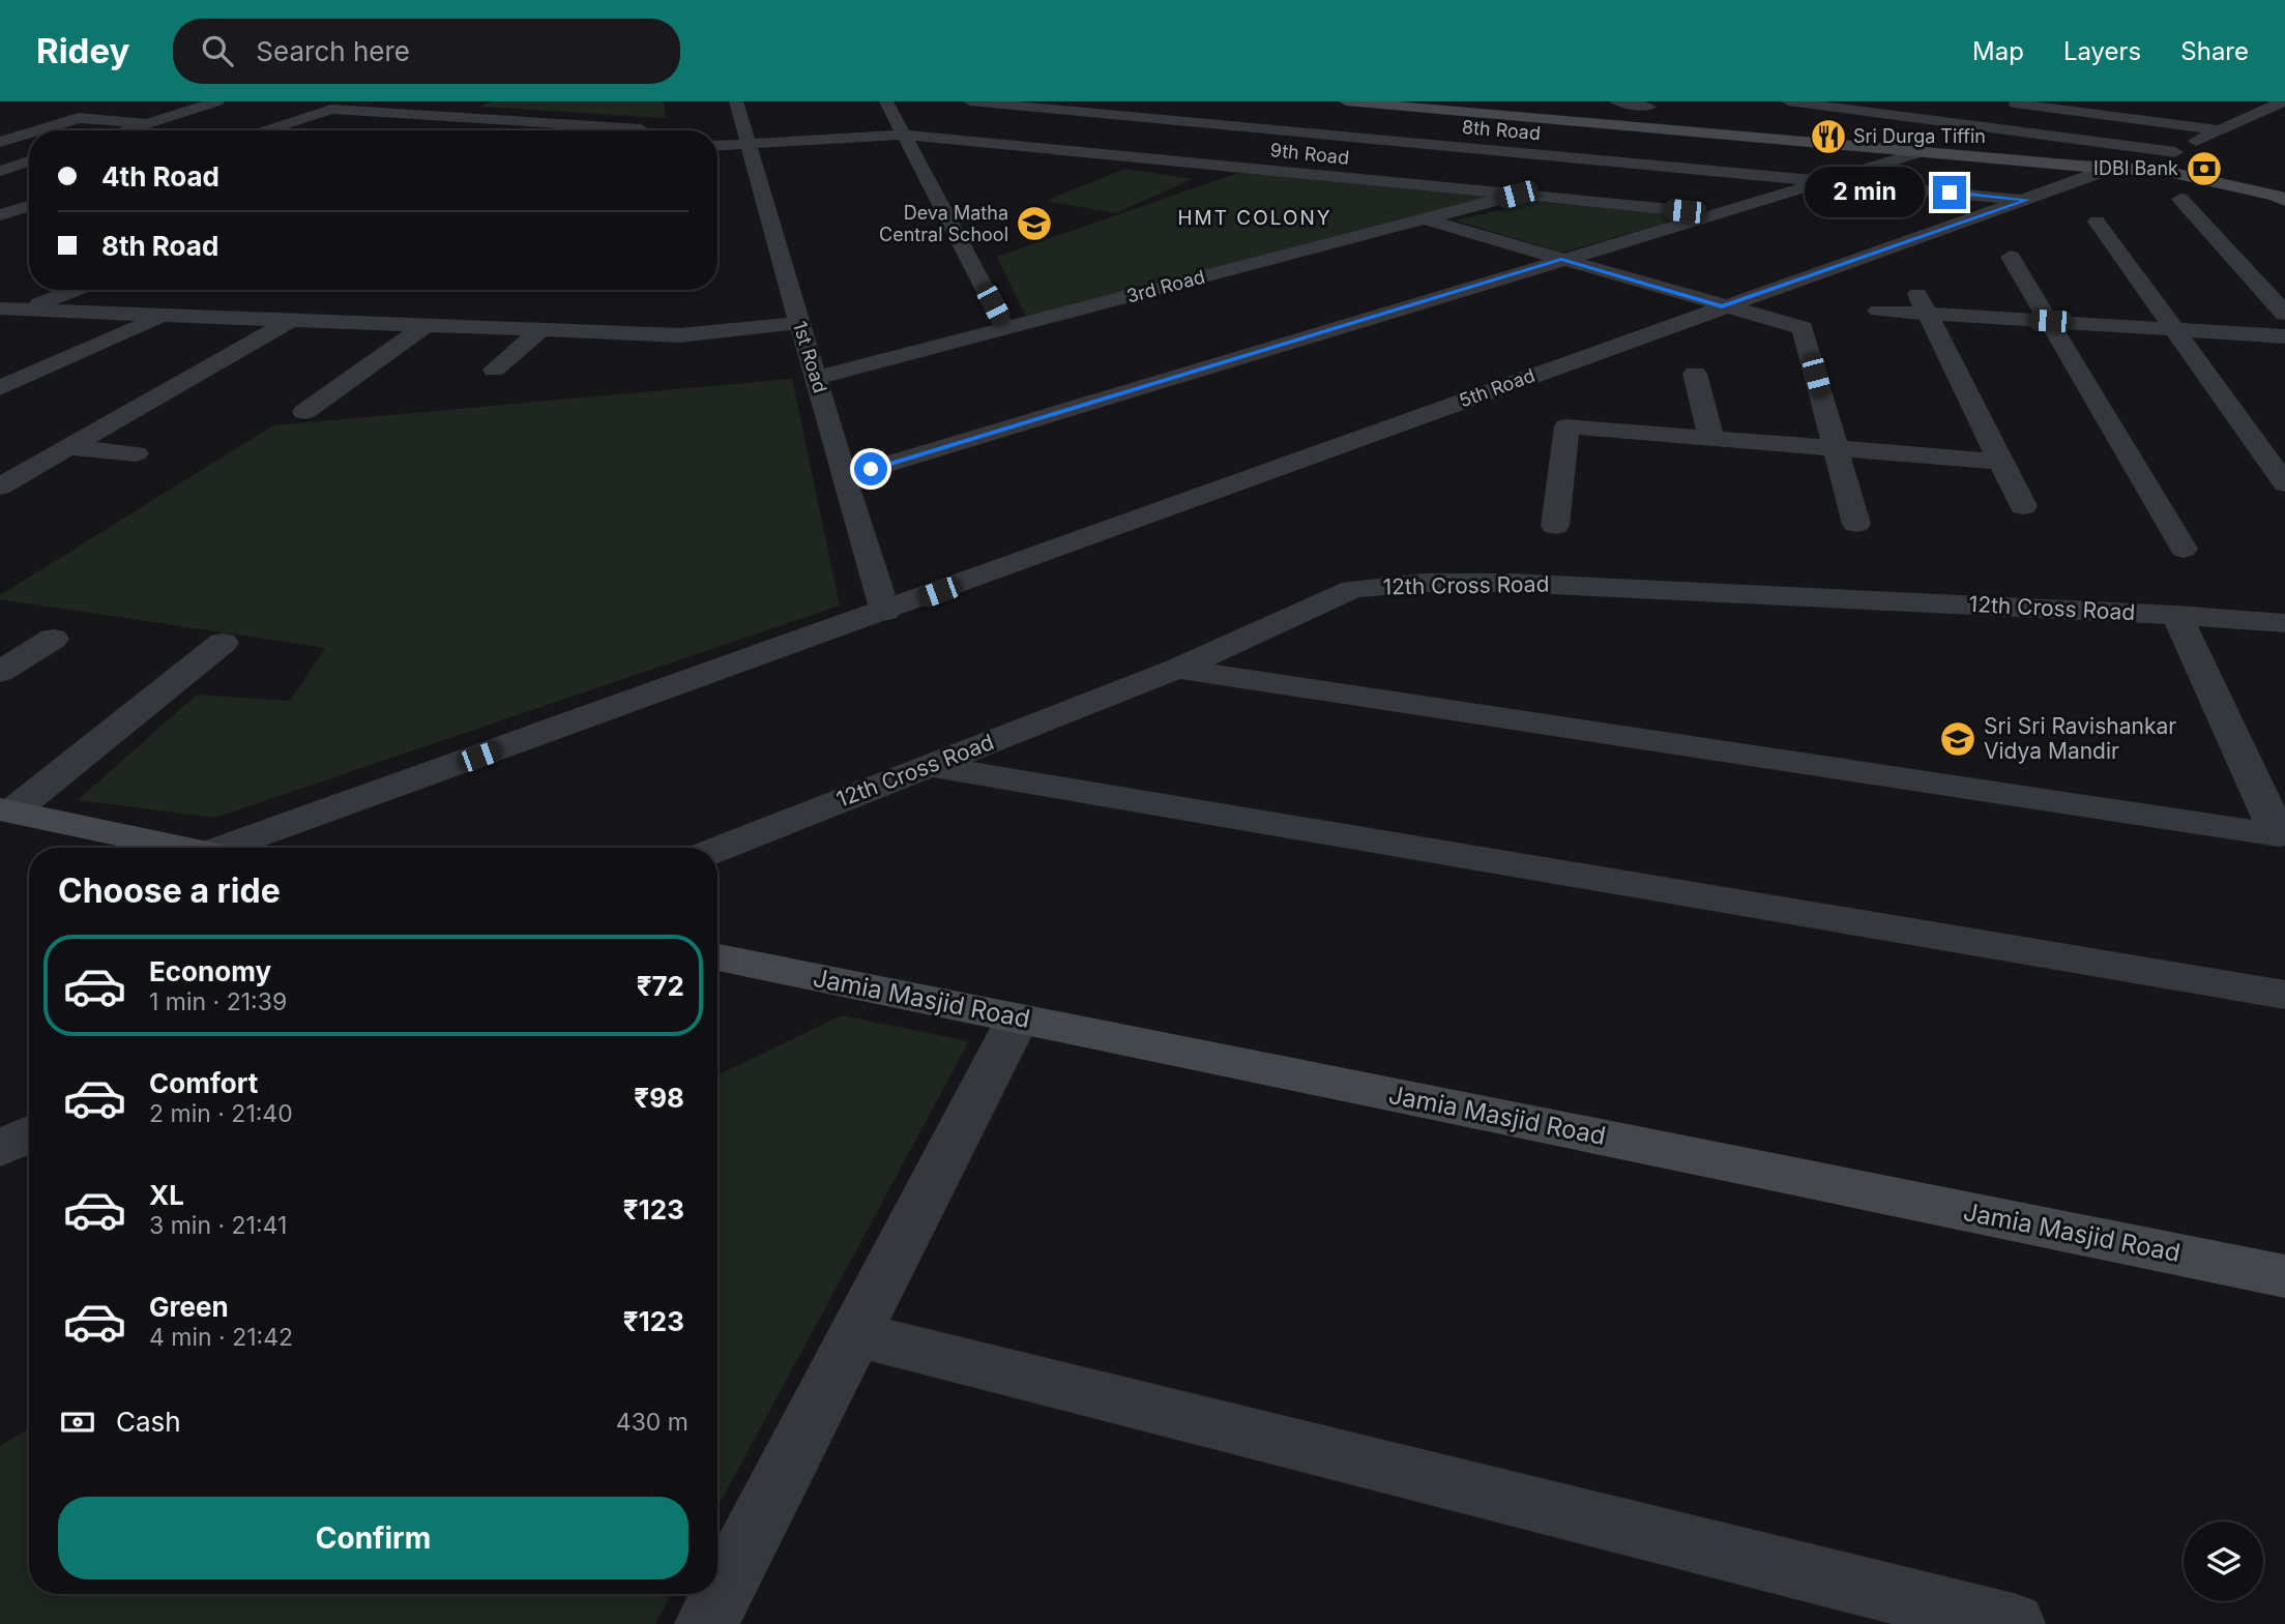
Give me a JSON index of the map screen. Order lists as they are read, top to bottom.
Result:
{
  "streets": {
    "main road": ["Jamia Masjid Road"],
    "street": [
      "8th Road",
      "9th Road",
      "3rd Road",
      "1st Road",
      "5th Road",
      "12th Cross Road"
    ]
  },
  "crossings": [
    ["8th Road", "5th Road"],
    ["9th Road", "3rd Road"],
    ["9th Road", "1st Road"],
    ["3rd Road", "1st Road"],
    ["1st Road", "5th Road"]
  ],
  "districts": ["HMT COLONY"],
  "places": {
    "restaurant": ["Sri Durga Tiffin"],
    "bank": ["IDBI Bank"],
    "school or university": ["Deva Matha Central School", "Sri Sri Ravishankar Vidya Mandir"]
  },
  "page": {
    "header": "Ridey",
    "search": "Search here",
    "nav": ["Map", "Layers", "Share"],
    "banner": ["4th Road", "8th Road"],
    "bubble": "2 min",
    "heading": "Choose a ride",
    "list": [
      {
        "name": "Economy",
        "note": "1 min · 21:39",
        "value": "₹72"
      },
      {
        "name": "Comfort",
        "note": "2 min · 21:40",
        "value": "₹98"
      },
      {
        "name": "XL",
        "note": "3 min · 21:41",
        "value": "₹123"
      },
      {
        "name": "Green",
        "note": "4 min · 21:42",
        "value": "₹123"
      }
    ],
    "pay": ["Cash", "430 m"],
    "buttons": "Confirm"
  }
}
